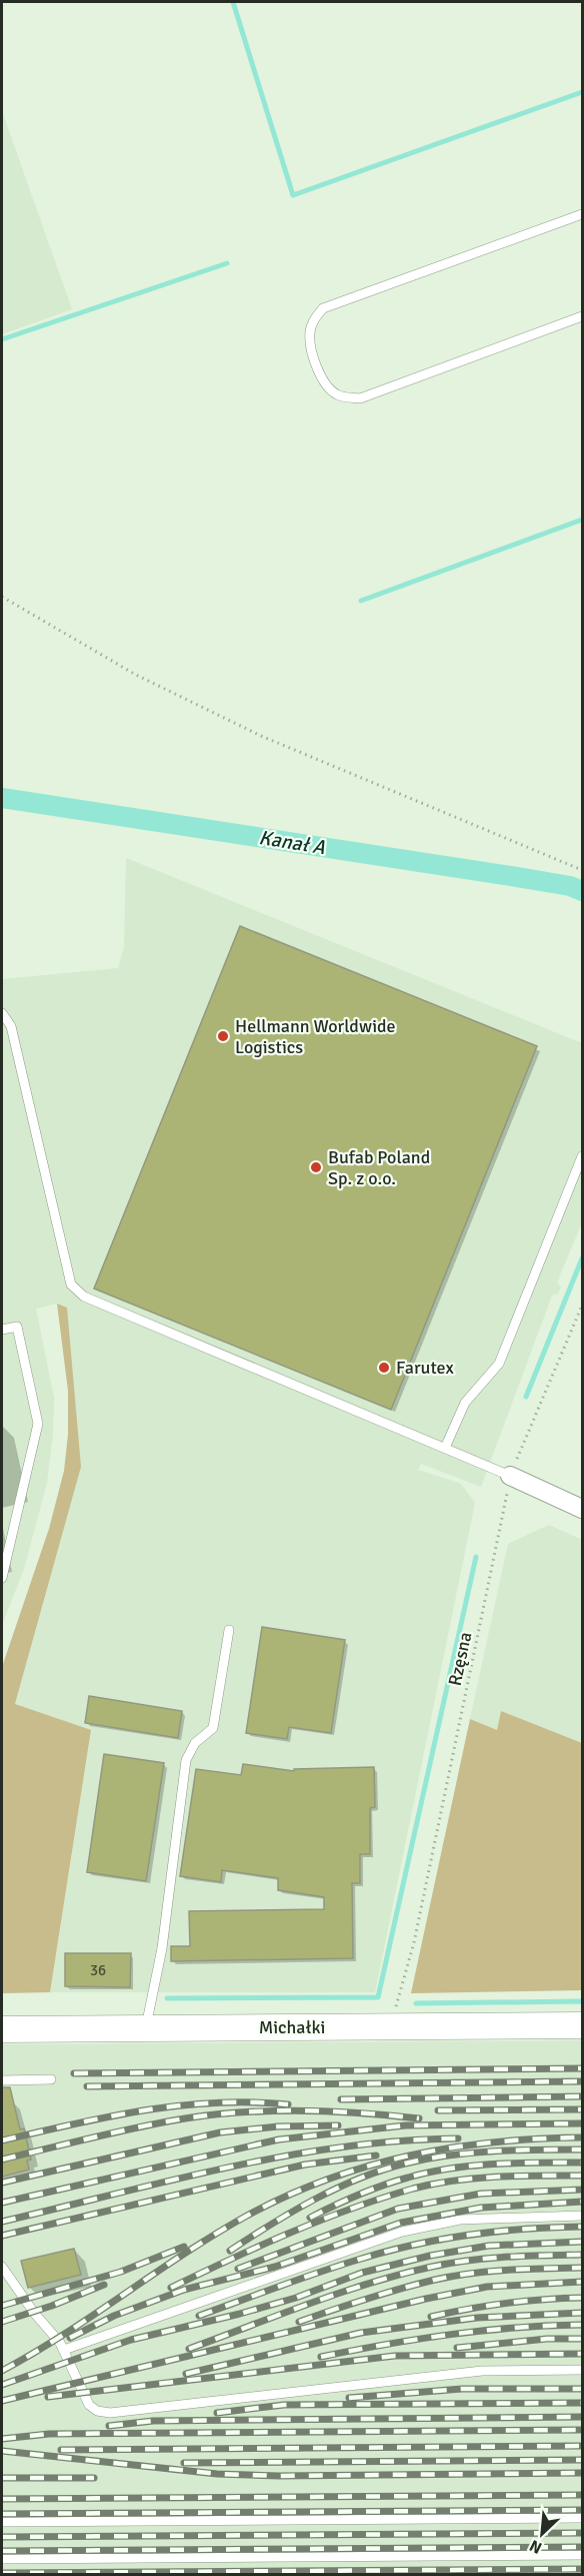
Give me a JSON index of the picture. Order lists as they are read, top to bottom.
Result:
{
  "streets": {
    "street": ["Michałki"],
    "path": ["Rzęsna"]
  },
  "crossings": [
    ["Rzęsna", "Michałki"]
  ],
  "water": ["Kanał A"],
  "places": ["Hellmann Worldwide Logistics", "Bufab Poland Sp. z o.o.", "Farutex"],
  "house_numbers": ["36"],
  "north": "bottom left"
}
